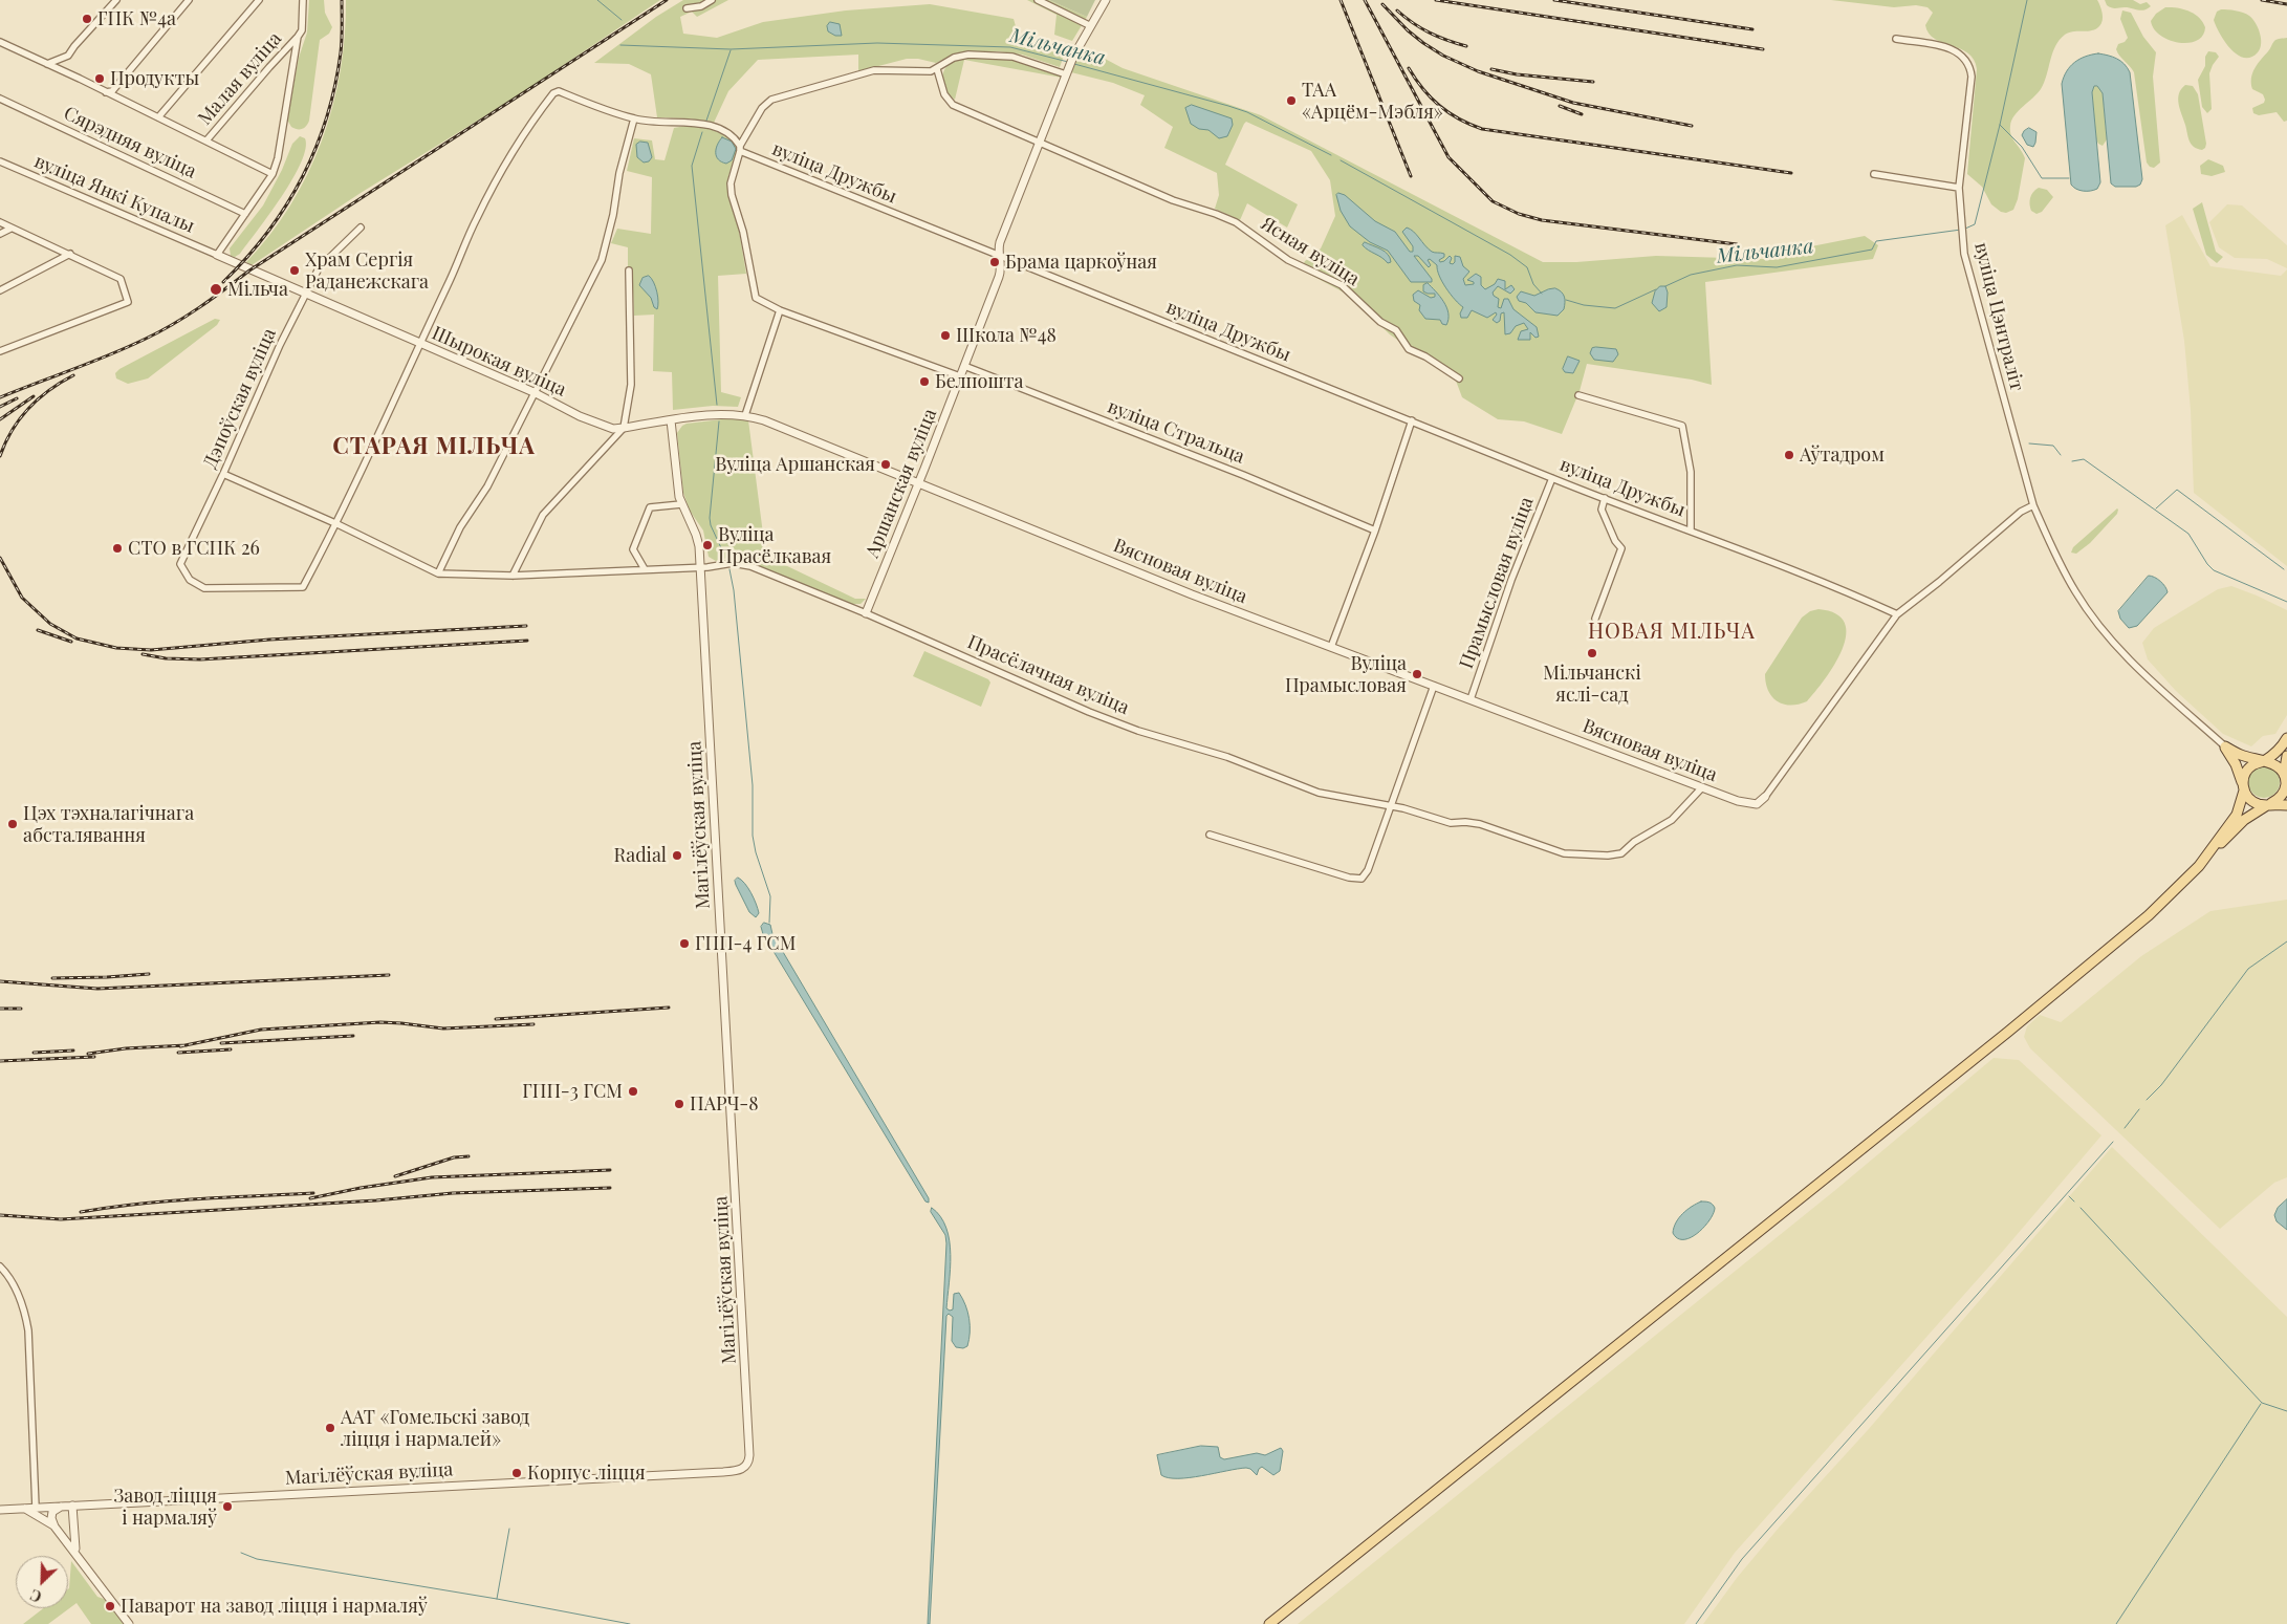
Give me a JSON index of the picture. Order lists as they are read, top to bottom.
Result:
{
  "streets": {
    "street": [
      "Малая вуліца",
      "Сярэдняя вуліца",
      "вуліца Дружбы",
      "вуліца Янкі Купалы",
      "Ясная вуліца",
      "вуліца Цэнтраліт",
      "Шырокая вуліца",
      "Дэпоўская вуліца",
      "вуліца Стральца",
      "Аршанская вуліца",
      "Вясновая вуліца",
      "Прамысловая вуліца",
      "Прасёлачная вуліца",
      "Магілёўская вуліца"
    ]
  },
  "crossings": [
    ["вуліца Дружбы", "Шырокая вуліца"],
    ["вуліца Дружбы", "Аршанская вуліца"],
    ["вуліца Дружбы", "Прамысловая вуліца"],
    ["вуліца Янкі Купалы", "Шырокая вуліца"],
    ["Ясная вуліца", "Аршанская вуліца"],
    ["Шырокая вуліца", "Дэпоўская вуліца"],
    ["Шырокая вуліца", "Вясновая вуліца"],
    ["вуліца Стральца", "Аршанская вуліца"],
    ["Аршанская вуліца", "Вясновая вуліца"],
    ["Аршанская вуліца", "Прасёлачная вуліца"],
    ["Вясновая вуліца", "Прамысловая вуліца"],
    ["Вясновая вуліца", "Прасёлачная вуліца"],
    ["Вясновая вуліца", "Магілёўская вуліца"],
    ["Прасёлачная вуліца", "Магілёўская вуліца"]
  ],
  "districts": ["СТАРАЯ МІЛЬЧА", "НОВАЯ МІЛЬЧА"],
  "water": ["Мільчанка"],
  "places": [
    "ГПК №4а",
    "Продукты",
    "ТАА «Арцём-Мэбля»",
    "Брама царкоўная",
    "Храм Сергія Раданежскага",
    "Мільча",
    "Школа №48",
    "Белпошта",
    "Аўтадром",
    "Вуліца Аршанская",
    "Вуліца Прасёлкавая",
    "СТО в ГСПК 26",
    "Мільчанскі яслі-сад",
    "Вуліца Прамысловая",
    "Цэх тэхналагічнага абсталявання",
    "Radial",
    "ГПП-4 ГСМ",
    "ГПП-3 ГСМ",
    "ПАРЧ-8",
    "ААТ «Гомельскі завод ліцця і нармалей»",
    "Корпус ліцця",
    "Завод ліцця і нармаляў",
    "Паварот на завод ліцця і нармаляў"
  ],
  "north": "bottom left"
}
